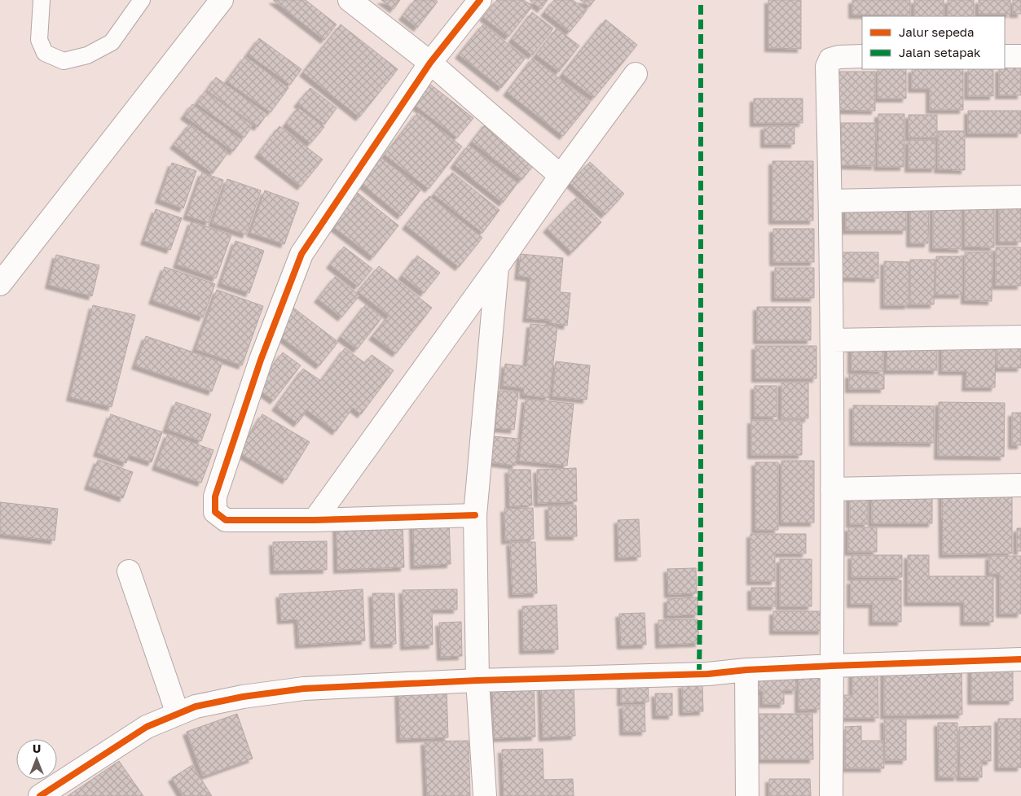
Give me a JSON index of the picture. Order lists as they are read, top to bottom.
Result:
{
  "legend": ["Jalur sepeda", "Jalan setapak"],
  "north": "top"
}
